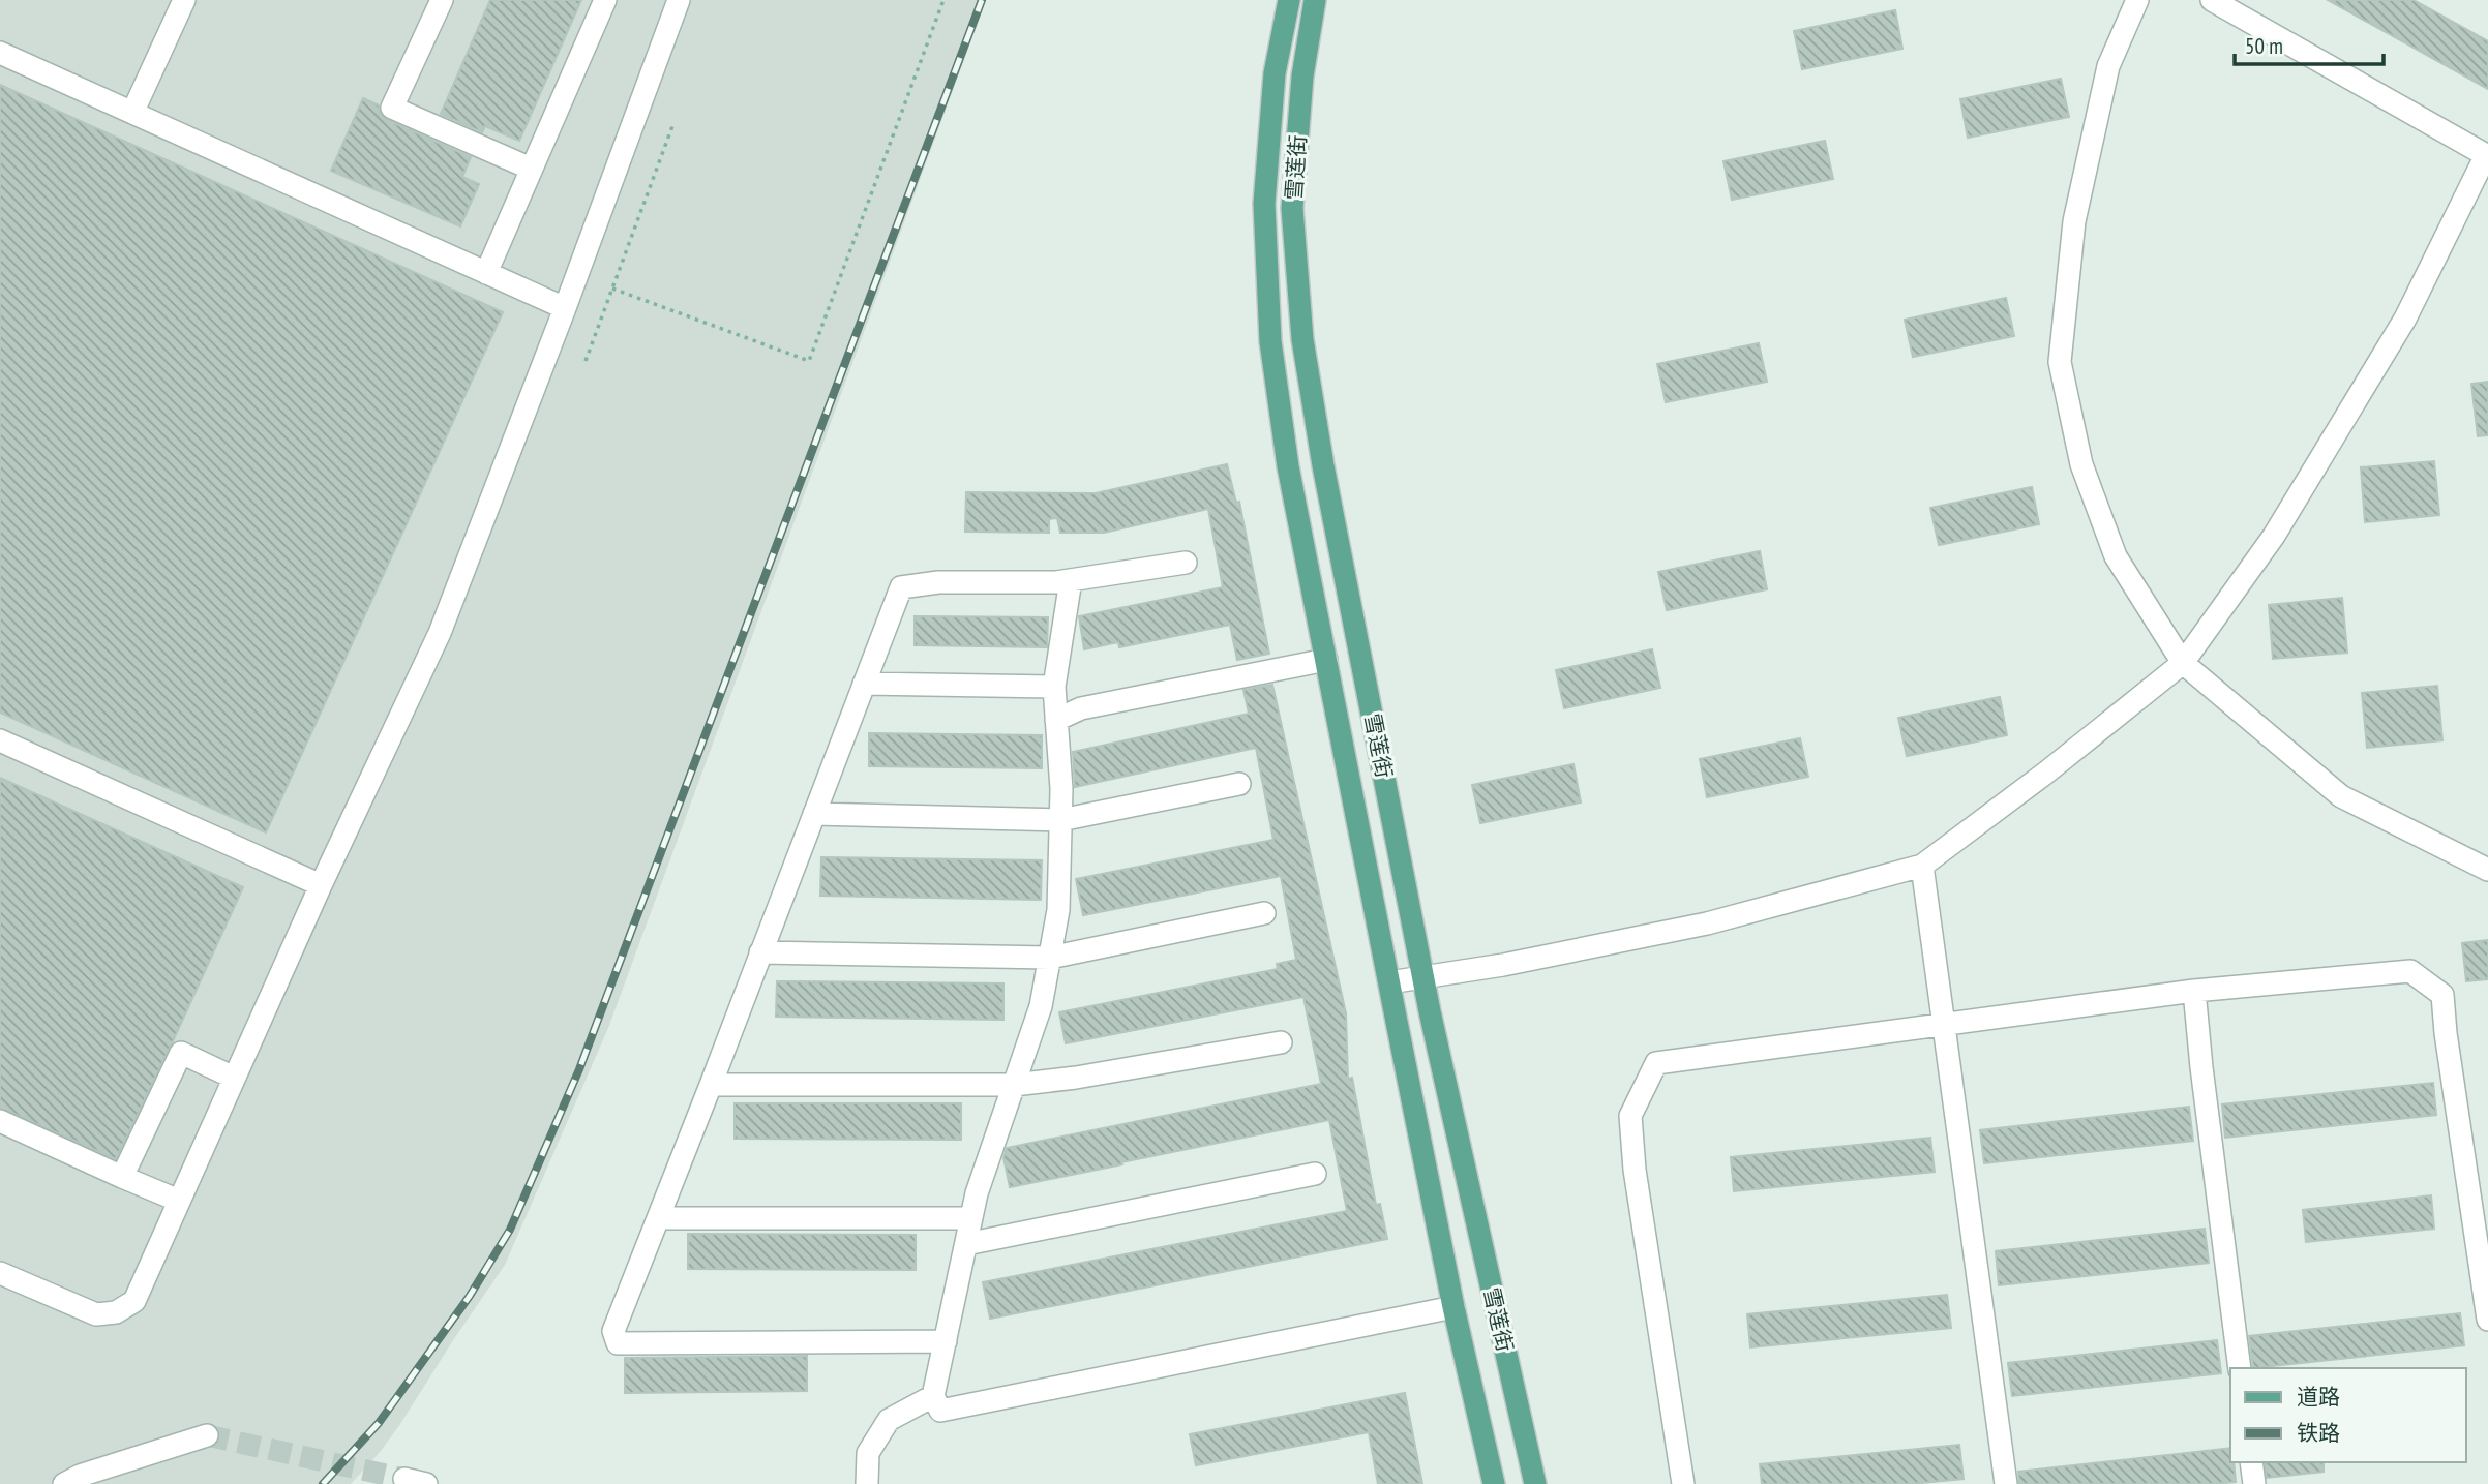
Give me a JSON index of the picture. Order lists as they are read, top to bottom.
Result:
{
  "streets": {
    "main road": ["雪莲街"]
  },
  "legend": ["道路", "铁路"],
  "scale_bar": "50 m"
}
